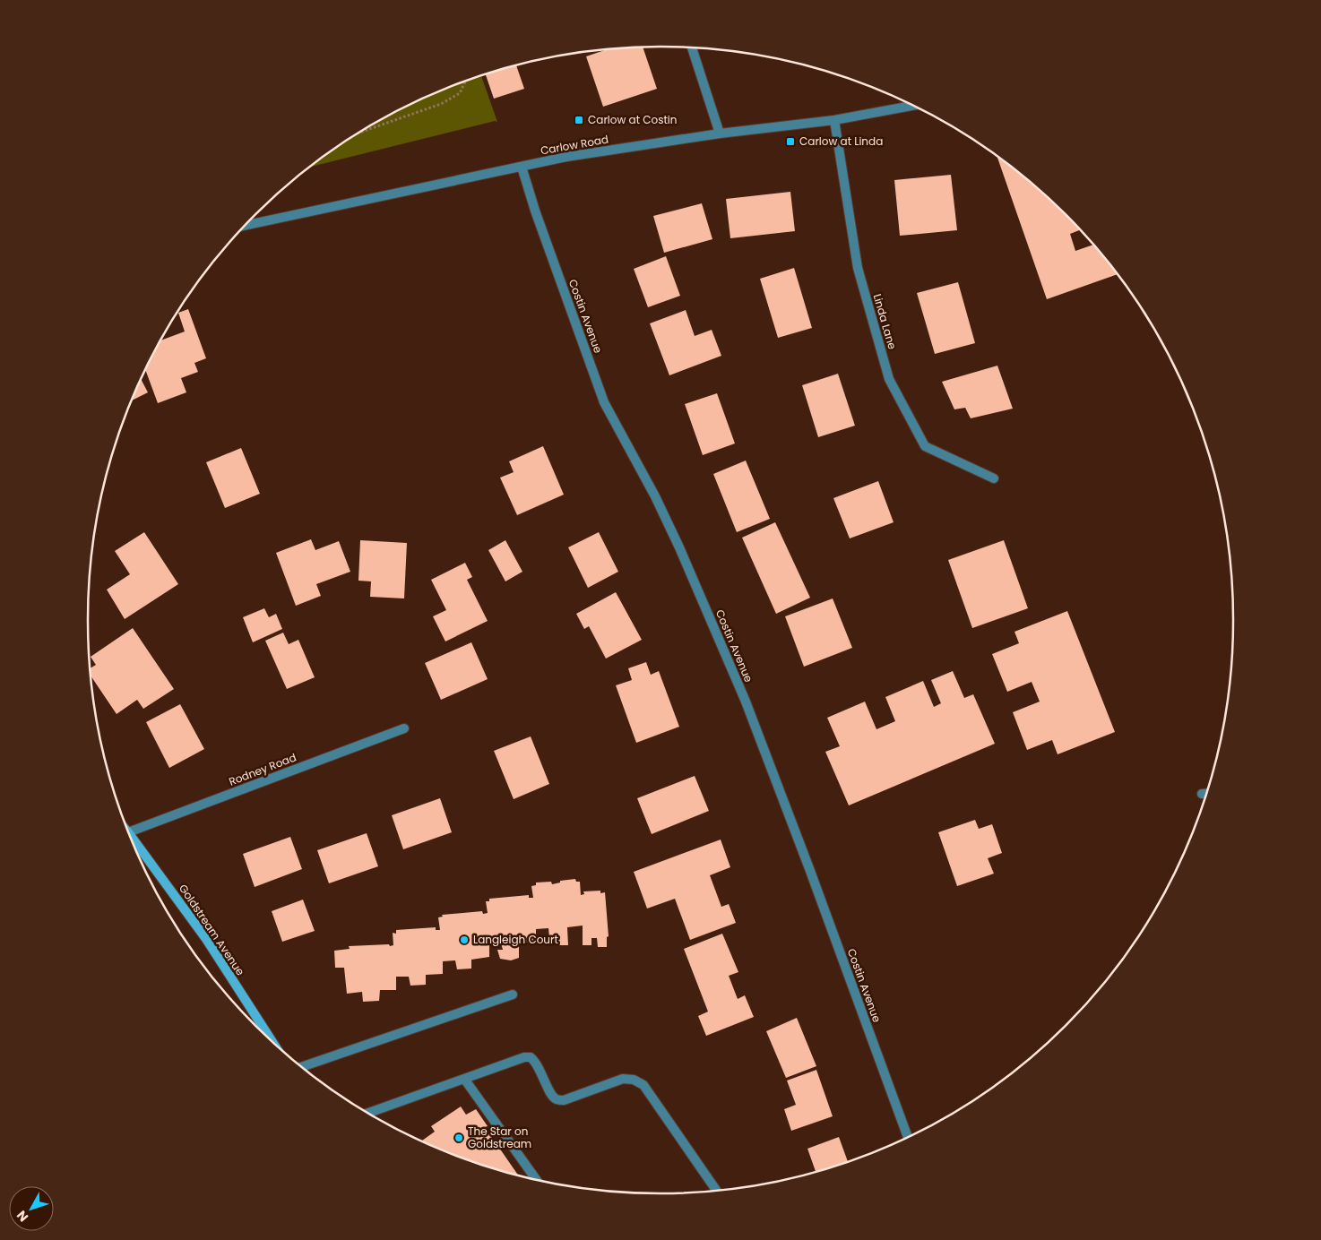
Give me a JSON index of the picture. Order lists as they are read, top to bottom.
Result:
{
  "streets": {
    "main road": ["Goldstream Avenue"],
    "street": [
      "Carlow Road",
      "Costin Avenue",
      "Linda Lane",
      "Rodney Road"
    ]
  },
  "crossings": [
    ["Carlow Road", "Costin Avenue"],
    ["Carlow Road", "Linda Lane"],
    ["Rodney Road", "Goldstream Avenue"]
  ],
  "places": {
    "transit": ["Carlow at Costin", "Carlow at Linda"],
    "other": ["Langleigh Court", "The Star on Goldstream"]
  },
  "north": "bottom left"
}
